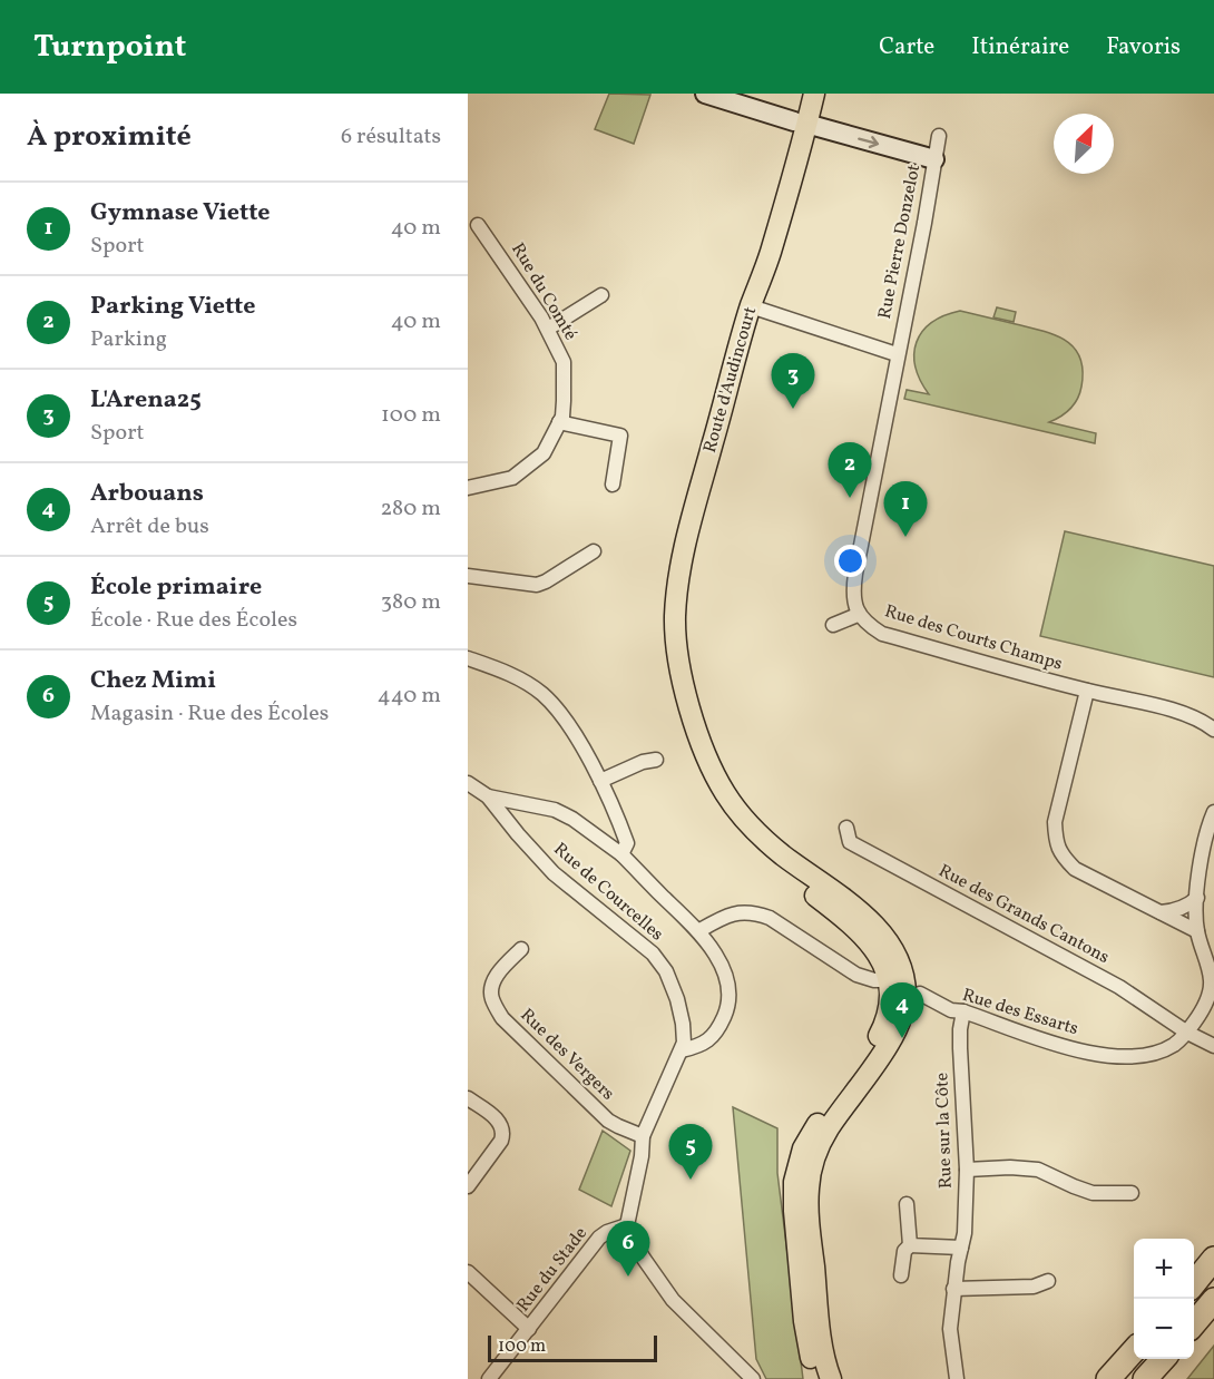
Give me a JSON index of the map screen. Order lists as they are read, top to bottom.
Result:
{
  "streets": {
    "main road": ["Route d'Audincourt"],
    "street": [
      "Rue Pierre Donzelot",
      "Rue du Comté",
      "Rue des Courts Champs",
      "Rue de Courcelles",
      "Rue des Grands Cantons",
      "Rue des Essarts",
      "Rue des Vergers",
      "Rue sur la Côte",
      "Rue du Stade"
    ]
  },
  "crossings": [
    ["Rue Pierre Donzelot", "Rue des Courts Champs"],
    ["Rue des Grands Cantons", "Rue des Essarts"],
    ["Rue des Essarts", "Rue sur la Côte"]
  ],
  "scale_bar": "100 m",
  "north": "top right",
  "page": {
    "header": "Turnpoint",
    "nav": ["Carte", "Itinéraire", "Favoris"],
    "heading": ["À proximité", "6 résultats"],
    "list": [
      {
        "mark": "1",
        "name": "Gymnase Viette",
        "note": "Sport",
        "value": "40 m"
      },
      {
        "mark": "2",
        "name": "Parking Viette",
        "note": "Parking",
        "value": "40 m"
      },
      {
        "mark": "3",
        "name": "L'Arena25",
        "note": "Sport",
        "value": "100 m"
      },
      {
        "mark": "4",
        "name": "Arbouans",
        "note": "Arrêt de bus",
        "value": "280 m"
      },
      {
        "mark": "5",
        "name": "École primaire",
        "note": "École · Rue des Écoles",
        "value": "380 m"
      },
      {
        "mark": "6",
        "name": "Chez Mimi",
        "note": "Magasin · Rue des Écoles",
        "value": "440 m"
      }
    ],
    "pins": [
      "3",
      "2",
      "1",
      "4",
      "5",
      "6"
    ],
    "map_buttons": ["+", "−"],
    "scale": "100 m"
  }
}
